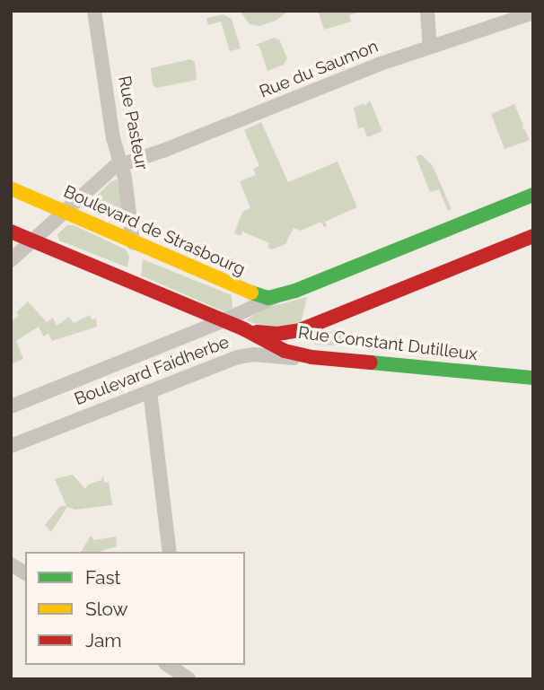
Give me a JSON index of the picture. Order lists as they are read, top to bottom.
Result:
{
  "streets": {
    "main road": ["Boulevard de Strasbourg", "Rue Constant Dutilleux", "Boulevard Faidherbe"],
    "street": ["Rue du Saumon", "Rue Pasteur"]
  },
  "crossings": [
    ["Rue du Saumon", "Rue Pasteur"],
    ["Rue du Saumon", "Boulevard de Strasbourg"],
    ["Rue Pasteur", "Boulevard de Strasbourg"],
    ["Boulevard de Strasbourg", "Boulevard Faidherbe"],
    ["Rue Constant Dutilleux", "Boulevard Faidherbe"]
  ],
  "legend": ["Fast", "Slow", "Jam"]
}
